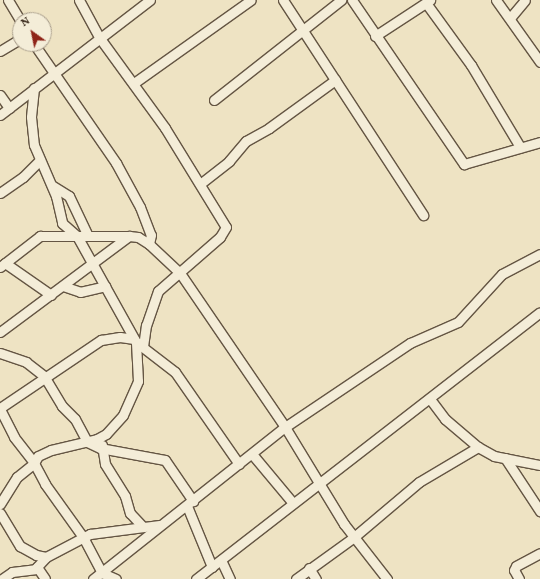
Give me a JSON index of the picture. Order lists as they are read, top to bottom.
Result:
{
  "north": "top left"
}
